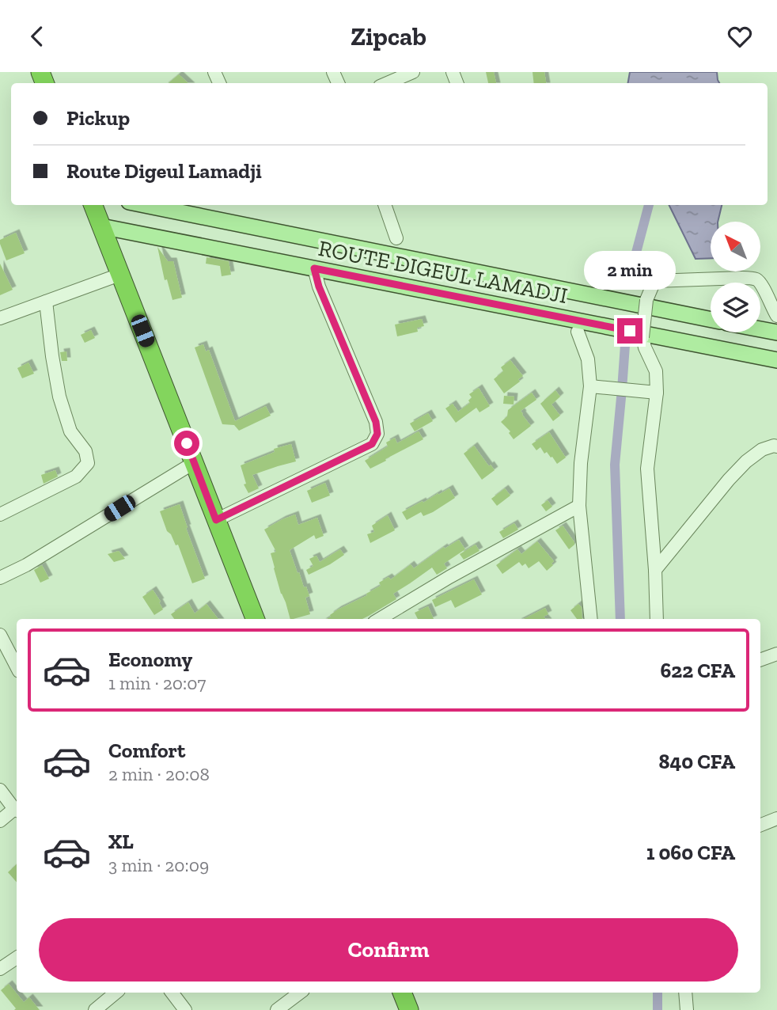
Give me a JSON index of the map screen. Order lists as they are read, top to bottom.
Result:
{
  "streets": {
    "main road": ["ROUTE DIGEUL LAMADJI"]
  },
  "north": "top left",
  "page": {
    "header": "Zipcab",
    "banner": ["Pickup", "Route Digeul Lamadji"],
    "bubble": "2 min",
    "list": [
      {
        "name": "Economy",
        "note": "1 min · 20:07",
        "value": "622 CFA"
      },
      {
        "name": "Comfort",
        "note": "2 min · 20:08",
        "value": "840 CFA"
      },
      {
        "name": "XL",
        "note": "3 min · 20:09",
        "value": "1 060 CFA"
      }
    ],
    "buttons": "Confirm"
  }
}
